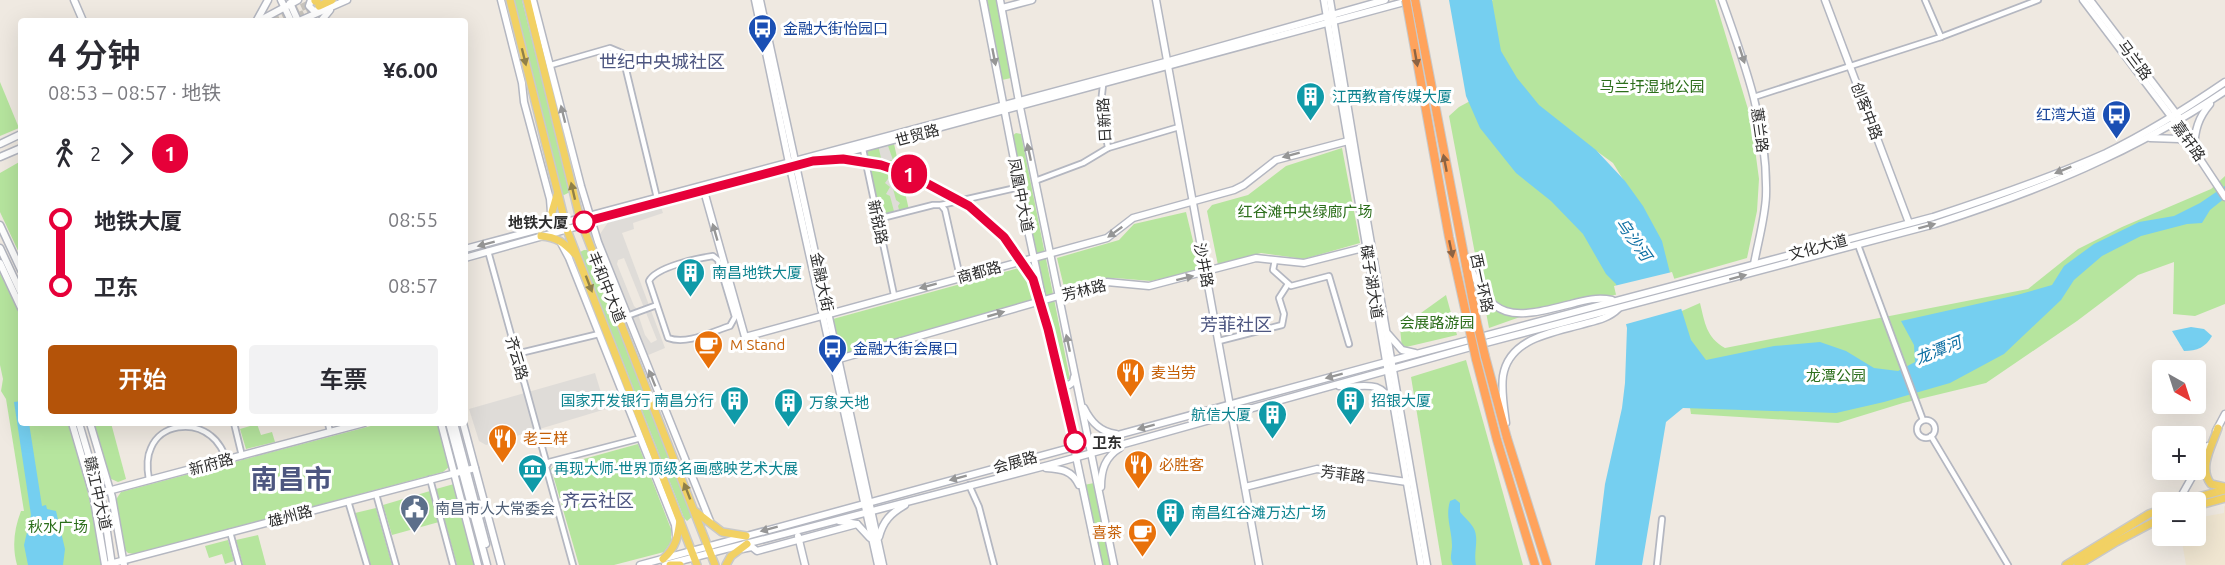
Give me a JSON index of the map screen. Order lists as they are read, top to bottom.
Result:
{
  "streets": {
    "highway": ["西一环路"],
    "main road": [
      "马兰路",
      "创客中路",
      "蕙兰路",
      "世贸路",
      "嘉轩路",
      "凤凰中大道",
      "文化大道",
      "沙井路",
      "商都路",
      "金融大街",
      "碟子湖大道",
      "丰和中大道",
      "芳林路",
      "会展路",
      "新府路",
      "芳菲路",
      "赣江中大道",
      "雄州路"
    ],
    "street": ["日新路", "新锐路", "齐云路"]
  },
  "crossings": [
    ["马兰路", "嘉轩路"],
    ["马兰路", "文化大道"],
    ["创客中路", "文化大道"],
    ["日新路", "世贸路"],
    ["日新路", "凤凰中大道"],
    ["蕙兰路", "文化大道"],
    ["世贸路", "凤凰中大道"],
    ["世贸路", "新锐路"],
    ["世贸路", "沙井路"],
    ["世贸路", "商都路"],
    ["世贸路", "金融大街"],
    ["世贸路", "碟子湖大道"],
    ["世贸路", "丰和中大道"],
    ["世贸路", "齐云路"],
    ["嘉轩路", "文化大道"],
    ["凤凰中大道", "商都路"],
    ["凤凰中大道", "芳林路"],
    ["凤凰中大道", "会展路"],
    ["新锐路", "商都路"],
    ["文化大道", "碟子湖大道"],
    ["文化大道", "会展路"],
    ["沙井路", "商都路"],
    ["沙井路", "芳林路"],
    ["沙井路", "会展路"],
    ["沙井路", "芳菲路"],
    ["商都路", "金融大街"],
    ["商都路", "碟子湖大道"],
    ["金融大街", "芳林路"],
    ["金融大街", "会展路"],
    ["碟子湖大道", "芳林路"],
    ["碟子湖大道", "会展路"],
    ["碟子湖大道", "芳菲路"],
    ["丰和中大道", "会展路"],
    ["新府路", "赣江中大道"],
    ["赣江中大道", "雄州路"]
  ],
  "one_way": ["蕙兰路", "芳林路"],
  "districts": [
    "世纪中央城社区",
    "芳菲社区",
    "南昌市",
    "齐云社区"
  ],
  "water": ["乌沙河", "龙潭河"],
  "parks": [
    "马兰圩湿地公园",
    "红谷滩中央绿廊广场",
    "会展路游园",
    "龙潭公园",
    "秋水广场"
  ],
  "places": {
    "bus stop": ["金融大街怡园口", "红湾大道", "金融大街会展口"],
    "building": [
      "江西教育传媒大厦",
      "南昌地铁大厦",
      "国家开发银行 南昌分行",
      "招银大厦",
      "万象天地",
      "航信大厦",
      "南昌红谷滩万达广场"
    ],
    "other": ["地铁大厦", "卫东"],
    "cafe": ["M Stand", "喜茶"],
    "restaurant": ["麦当劳", "老三样", "必胜客"],
    "museum": ["再现大师-世界顶级名画感映艺术大展"],
    "public building": ["南昌市人大常委会"]
  },
  "lines": ["metro line 1"],
  "north": "bottom right",
  "page": {
    "on_map": "1",
    "heading": ["4 分钟", "08:53 – 08:57 · 地铁", "¥6.00"],
    "legs": ["2", "1"],
    "list": [
      {
        "name": "地铁大厦",
        "value": "08:55"
      },
      {
        "name": "卫东",
        "value": "08:57"
      }
    ],
    "buttons": ["开始", "车票"],
    "map_buttons": ["+", "−"]
  }
}
